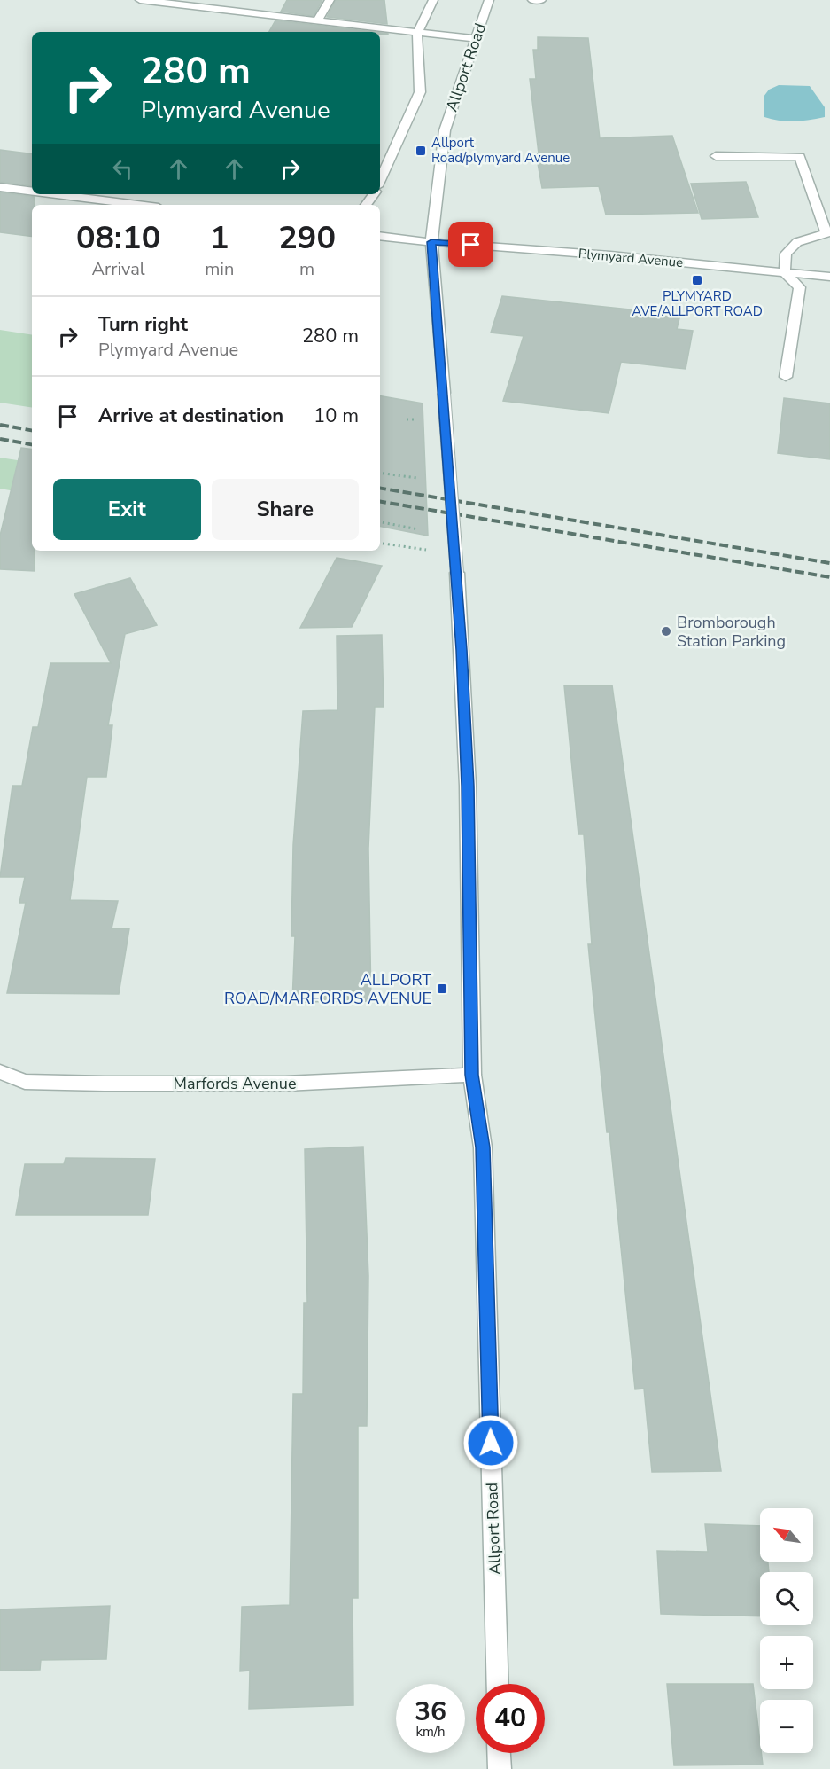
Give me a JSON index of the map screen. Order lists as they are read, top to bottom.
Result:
{
  "streets": {
    "street": ["Allport Road", "Plymyard Avenue", "Marfords Avenue"]
  },
  "crossings": [
    ["Allport Road", "Plymyard Avenue"],
    ["Allport Road", "Marfords Avenue"]
  ],
  "places": {
    "transit": ["Allport Road/plymyard Avenue", "PLYMYARD AVE/ALLPORT ROAD", "ALLPORT ROAD/MARFORDS AVENUE"],
    "other": ["Bromborough Station Parking"]
  },
  "north": "top left",
  "page": {
    "turn": ["280 m", "Plymyard Avenue"],
    "eta": [
      "08:10",
      "Arrival",
      "1",
      "min",
      "290",
      "m"
    ],
    "list": [
      {
        "name": "Turn right",
        "note": "Plymyard Avenue",
        "value": "280 m"
      },
      {
        "name": "Arrive at destination",
        "value": "10 m"
      }
    ],
    "buttons": ["Exit", "Share"],
    "map_buttons": ["+", "−"],
    "speed": "36 km/h",
    "limit": "40"
  }
}
